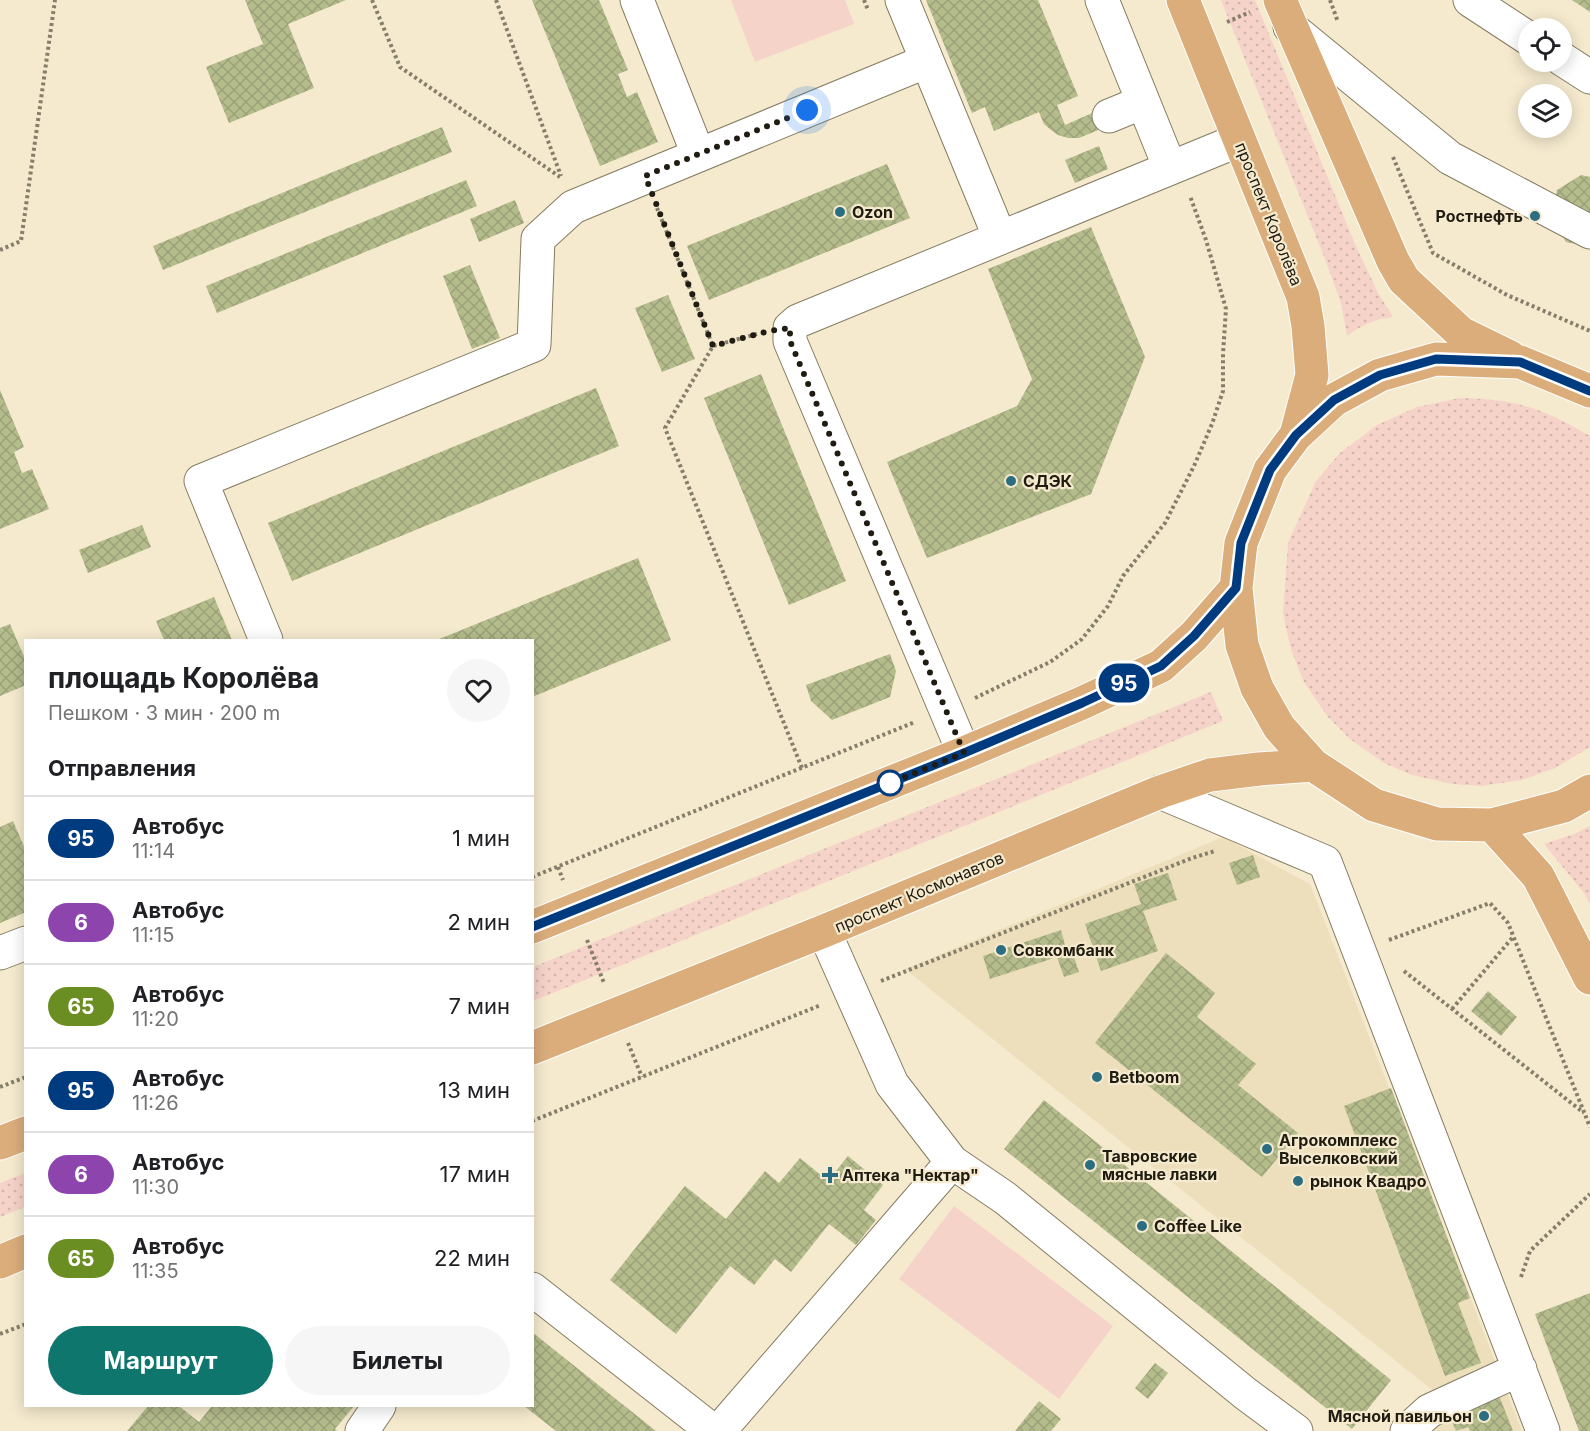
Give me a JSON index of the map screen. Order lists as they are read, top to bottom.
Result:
{
  "streets": {
    "main road": ["проспект Королёва", "проспект Космонавтов"]
  },
  "places": {
    "other": [
      "Ozon",
      "Ростнефть",
      "СДЭК",
      "Совкомбанк",
      "Betboom",
      "Агрокомплекс Выселковский",
      "Тавровские мясные лавки",
      "рынок Квадро",
      "Coffee Like",
      "Мясной павильон"
    ],
    "health": ["Аптека \"Нектар\""]
  },
  "lines": ["bus line 95"],
  "page": {
    "on_map": "95",
    "heading": [
      ["площадь Королёва", "Пешком · 3 мин · 200 m"],
      "Отправления"
    ],
    "list": [
      {
        "mark": "95",
        "name": "Автобус",
        "note": "11:14",
        "value": "1 мин"
      },
      {
        "mark": "6",
        "name": "Автобус",
        "note": "11:15",
        "value": "2 мин"
      },
      {
        "mark": "65",
        "name": "Автобус",
        "note": "11:20",
        "value": "7 мин"
      },
      {
        "mark": "95",
        "name": "Автобус",
        "note": "11:26",
        "value": "13 мин"
      },
      {
        "mark": "6",
        "name": "Автобус",
        "note": "11:30",
        "value": "17 мин"
      },
      {
        "mark": "65",
        "name": "Автобус",
        "note": "11:35",
        "value": "22 мин"
      }
    ],
    "buttons": ["Маршрут", "Билеты"]
  }
}
